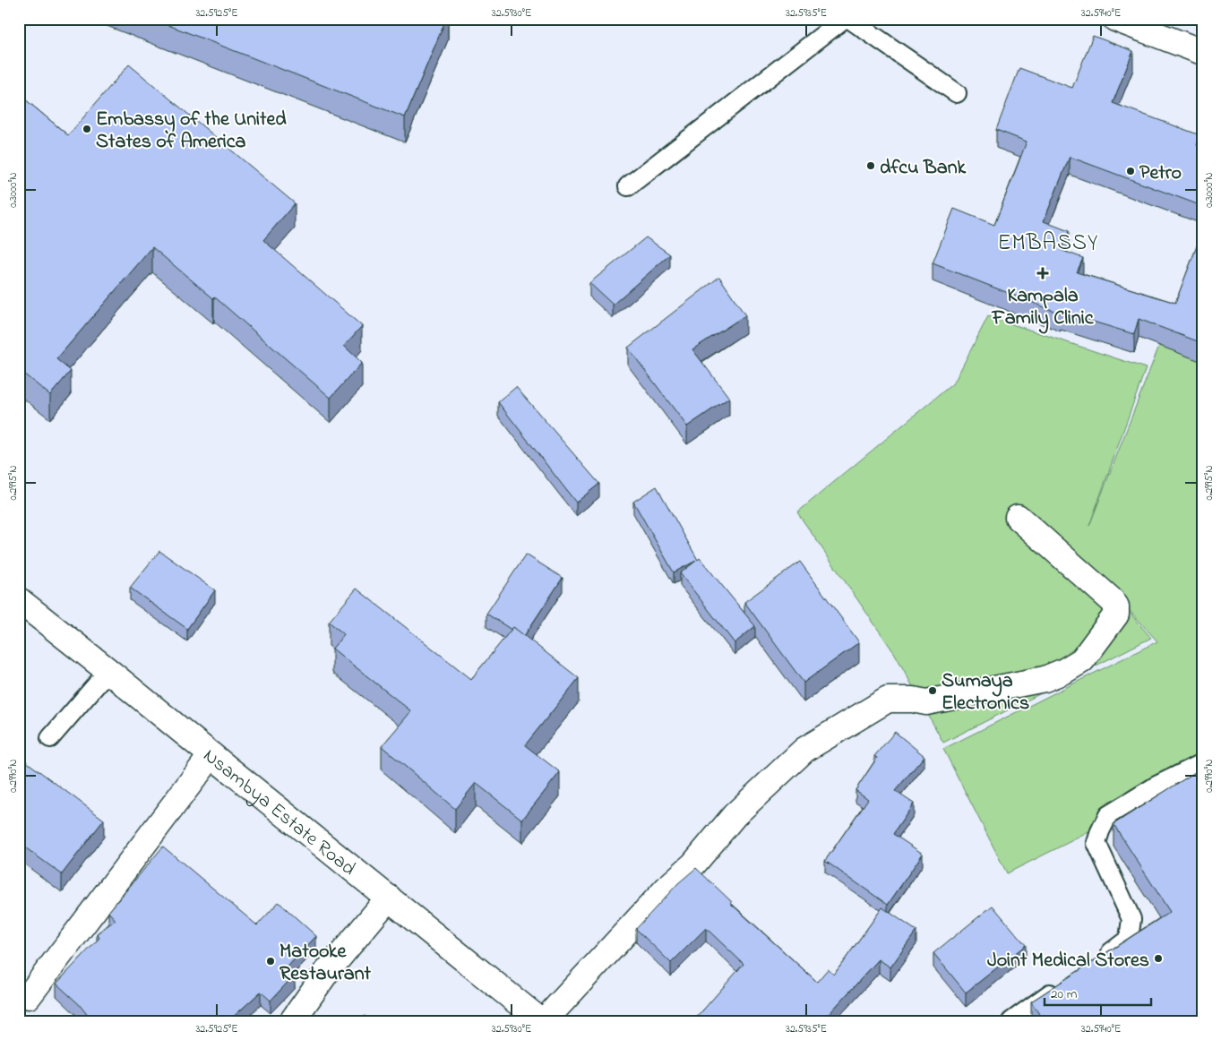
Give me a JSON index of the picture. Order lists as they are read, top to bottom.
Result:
{
  "streets": {
    "street": ["Nsambya Estate Road"]
  },
  "districts": ["EMBASSY"],
  "places": {
    "other": [
      "Embassy of the United States of America",
      "dfcu Bank",
      "Petro",
      "Sumaya Electronics",
      "Joint Medical Stores",
      "Matooke Restaurant"
    ],
    "health": ["Kampala Family Clinic"]
  },
  "scale_bar": "20 m",
  "coordinates": [
    "32.5925°E",
    "32.5930°E",
    "32.5935°E",
    "32.5940°E",
    "0.3000°N",
    "0.2995°N",
    "0.2990°N"
  ]
}
